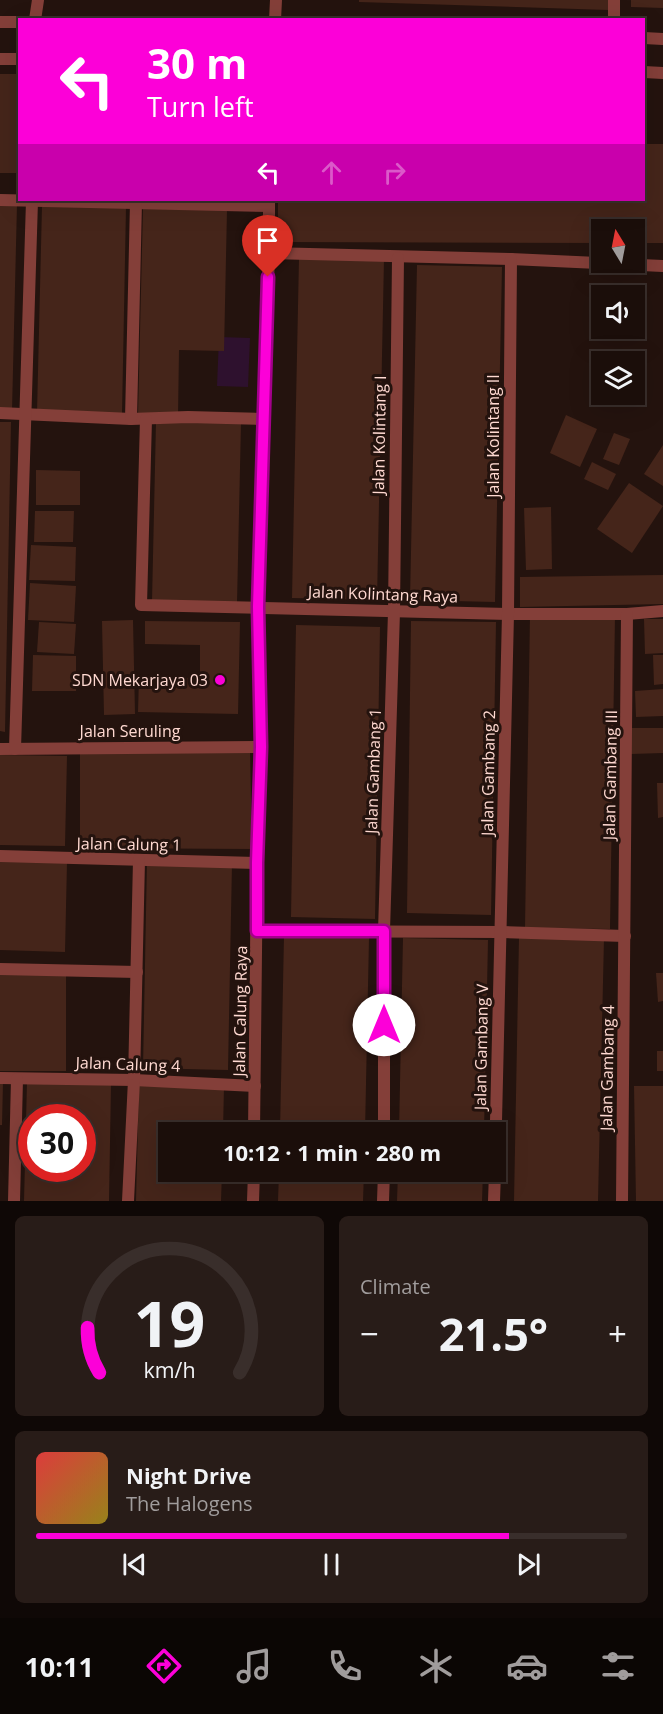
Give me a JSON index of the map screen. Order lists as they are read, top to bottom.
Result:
{
  "streets": {
    "street": [
      "Jalan Kolintang I",
      "Jalan Kolintang II",
      "Jalan Kolintang Raya",
      "Jalan Seruling",
      "Jalan Gambang 1",
      "Jalan Gambang 2",
      "Jalan Gambang III",
      "Jalan Calung 1",
      "Jalan Calung Raya",
      "Jalan Gambang V",
      "Jalan Calung 4",
      "Jalan Gambang 4"
    ]
  },
  "crossings": [
    ["Jalan Kolintang I", "Jalan Kolintang Raya"],
    ["Jalan Kolintang I", "Jalan Gambang 1"],
    ["Jalan Kolintang II", "Jalan Kolintang Raya"],
    ["Jalan Kolintang II", "Jalan Gambang 2"],
    ["Jalan Kolintang Raya", "Jalan Gambang 1"],
    ["Jalan Kolintang Raya", "Jalan Gambang 2"],
    ["Jalan Kolintang Raya", "Jalan Gambang III"],
    ["Jalan Kolintang Raya", "Jalan Calung Raya"],
    ["Jalan Seruling", "Jalan Calung Raya"],
    ["Jalan Gambang 2", "Jalan Gambang V"],
    ["Jalan Gambang III", "Jalan Gambang 4"],
    ["Jalan Calung 1", "Jalan Calung Raya"],
    ["Jalan Calung Raya", "Jalan Calung 4"]
  ],
  "places": ["SDN Mekarjaya 03"],
  "north": "top",
  "page": {
    "turn": ["30 m", "Turn left"],
    "limit": "30",
    "trip": "10:12 · 1 min · 280 m",
    "tile": "Climate",
    "heat": ["−", "21.5°", "+"],
    "song": ["Night Drive", "The Halogens"],
    "tabs": "10:11",
    "gauge": ["19", "km/h"]
  }
}
